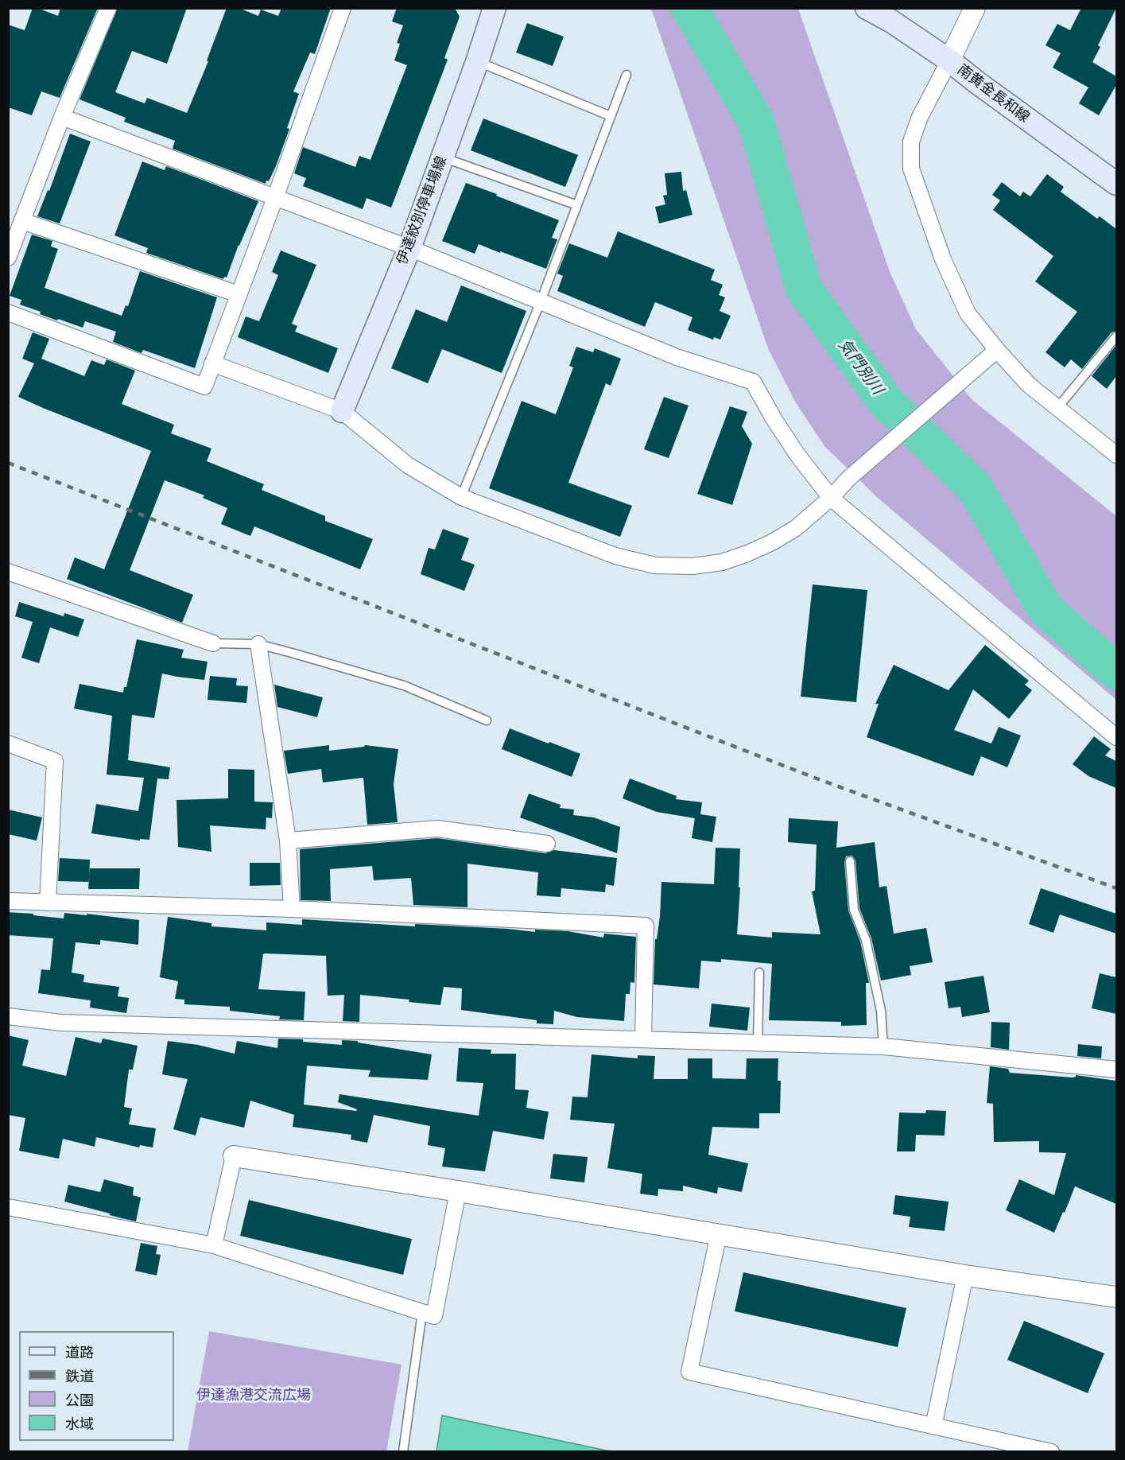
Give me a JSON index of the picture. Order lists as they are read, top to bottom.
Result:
{
  "streets": {
    "main road": ["南黄金長和線", "伊達紋別停車場線"]
  },
  "water": ["気門別川"],
  "parks": ["伊達漁港交流広場"],
  "legend": [
    "道路",
    "鉄道",
    "公園",
    "水域"
  ]
}
